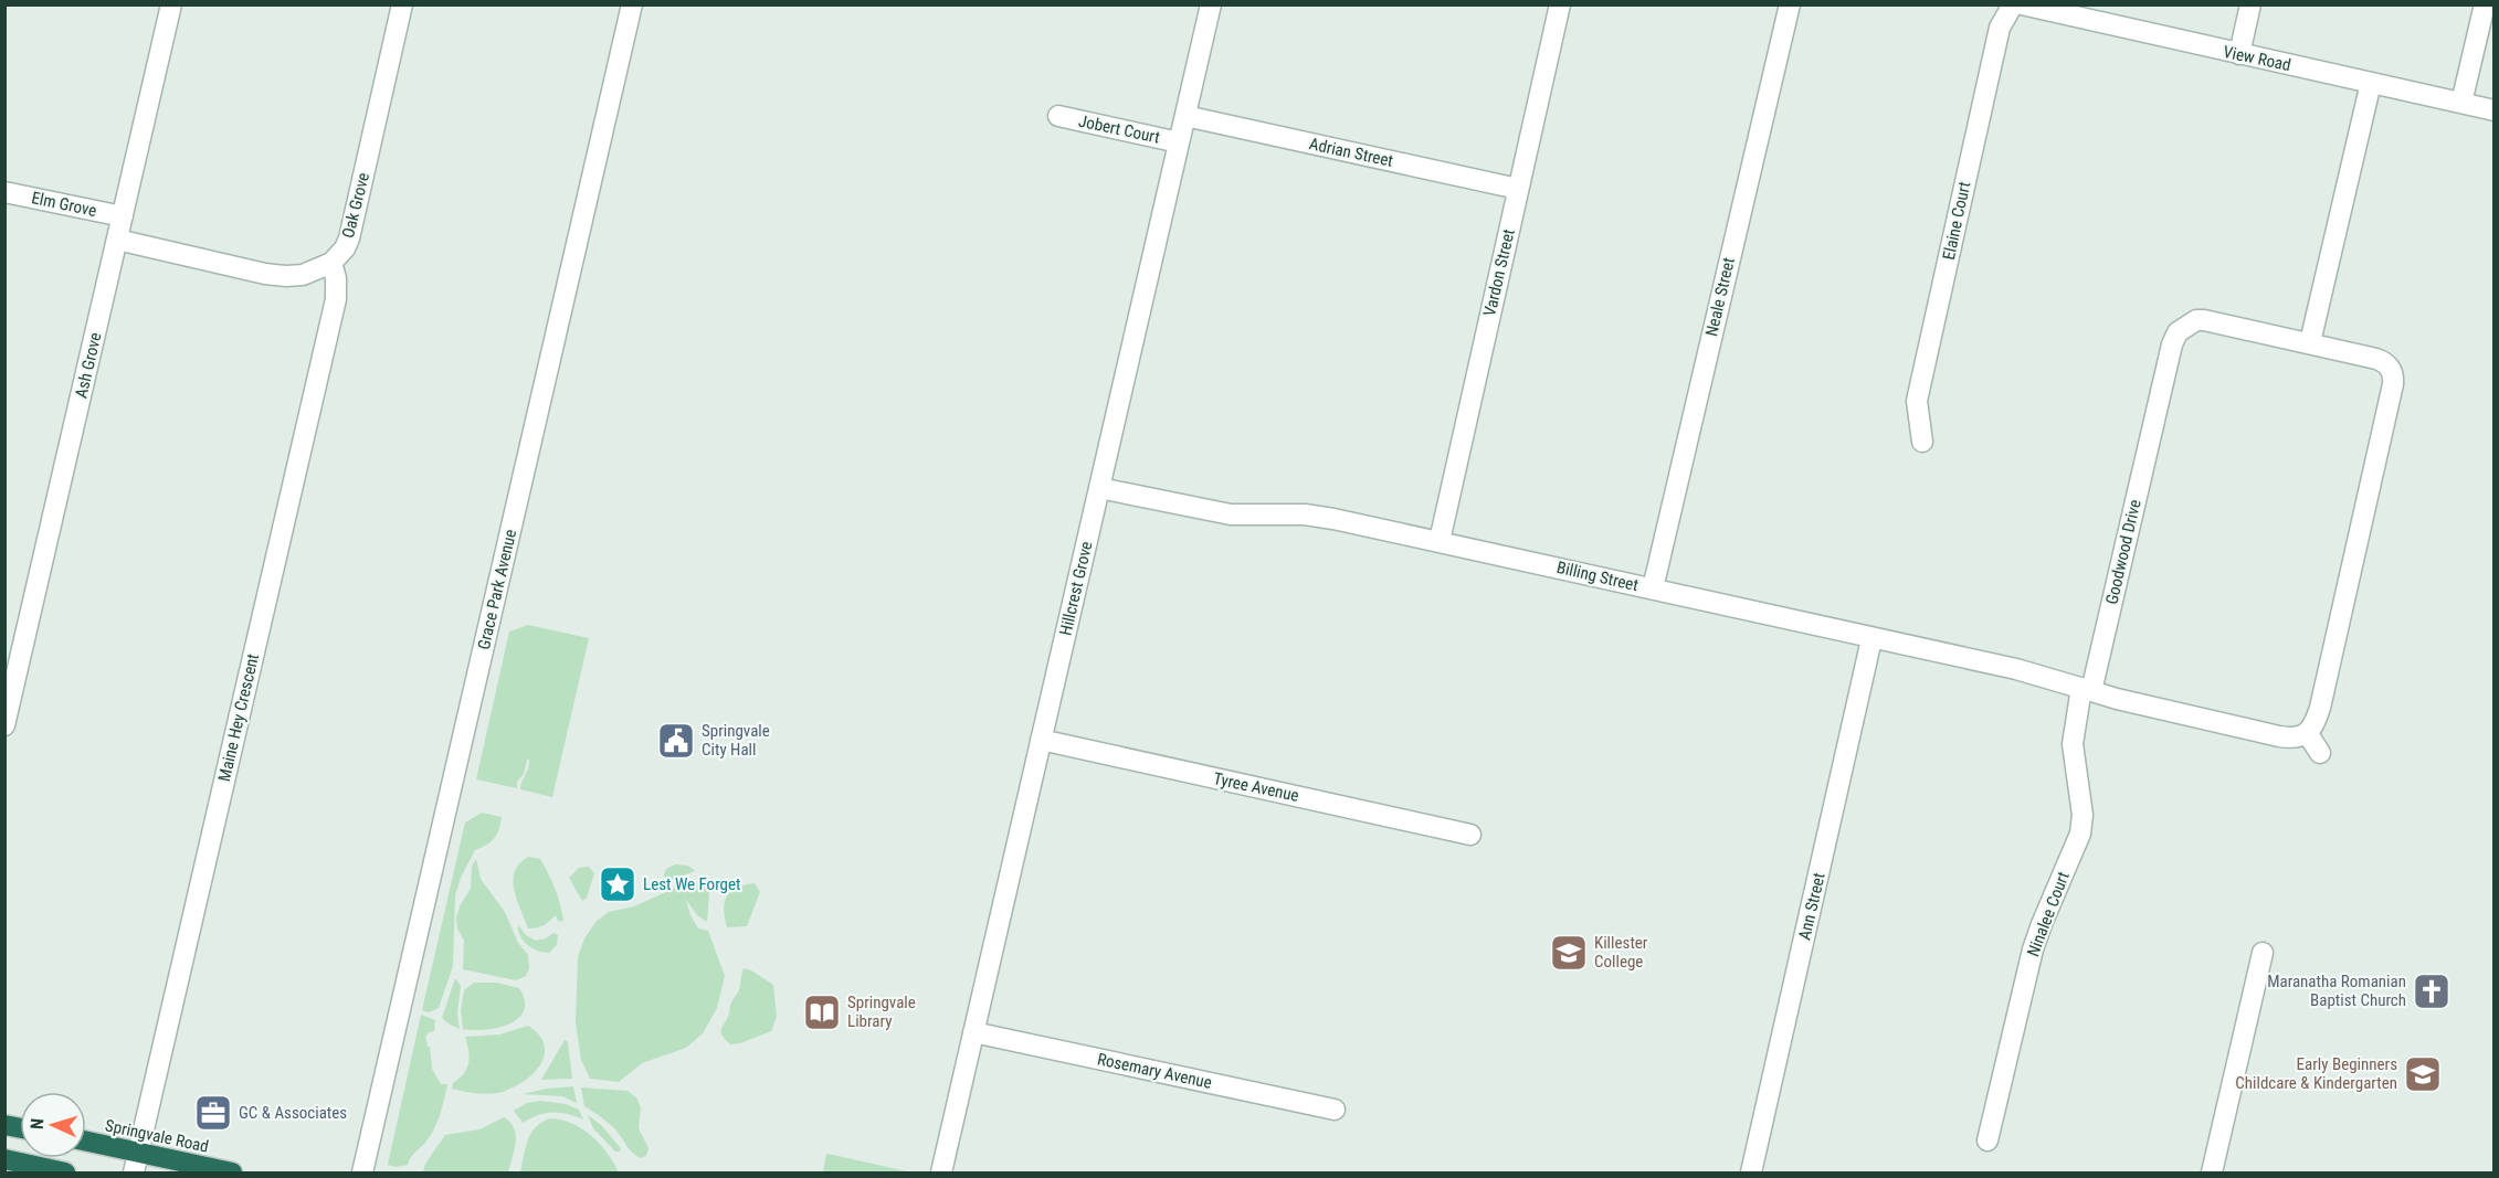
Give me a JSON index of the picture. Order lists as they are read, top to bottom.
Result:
{
  "streets": {
    "highway": ["Springvale Road"],
    "street": [
      "View Road",
      "Jobert Court",
      "Adrian Street",
      "Elm Grove",
      "Oak Grove",
      "Elaine Court",
      "Vardon Street",
      "Neale Street",
      "Ash Grove",
      "Goodwood Drive",
      "Billing Street",
      "Hillcrest Grove",
      "Grace Park Avenue",
      "Maine Hey Crescent",
      "Tyree Avenue",
      "Ann Street",
      "Ninalee Court",
      "Rosemary Avenue"
    ]
  },
  "crossings": [
    ["Jobert Court", "Hillcrest Grove"],
    ["Adrian Street", "Vardon Street"],
    ["Adrian Street", "Hillcrest Grove"],
    ["Elm Grove", "Ash Grove"],
    ["Oak Grove", "Maine Hey Crescent"],
    ["Vardon Street", "Billing Street"],
    ["Neale Street", "Billing Street"],
    ["Goodwood Drive", "Billing Street"],
    ["Goodwood Drive", "Ninalee Court"],
    ["Billing Street", "Hillcrest Grove"],
    ["Billing Street", "Ann Street"],
    ["Billing Street", "Ninalee Court"],
    ["Hillcrest Grove", "Tyree Avenue"],
    ["Hillcrest Grove", "Rosemary Avenue"],
    ["Maine Hey Crescent", "Springvale Road"]
  ],
  "places": {
    "public building": ["Springvale City Hall"],
    "place": ["Lest We Forget"],
    "school or university": ["Killester College", "Early Beginners Childcare & Kindergarten"],
    "church": ["Maranatha Romanian Baptist Church"],
    "library": ["Springvale Library"],
    "office": ["GC & Associates"]
  },
  "north": "left"
}
